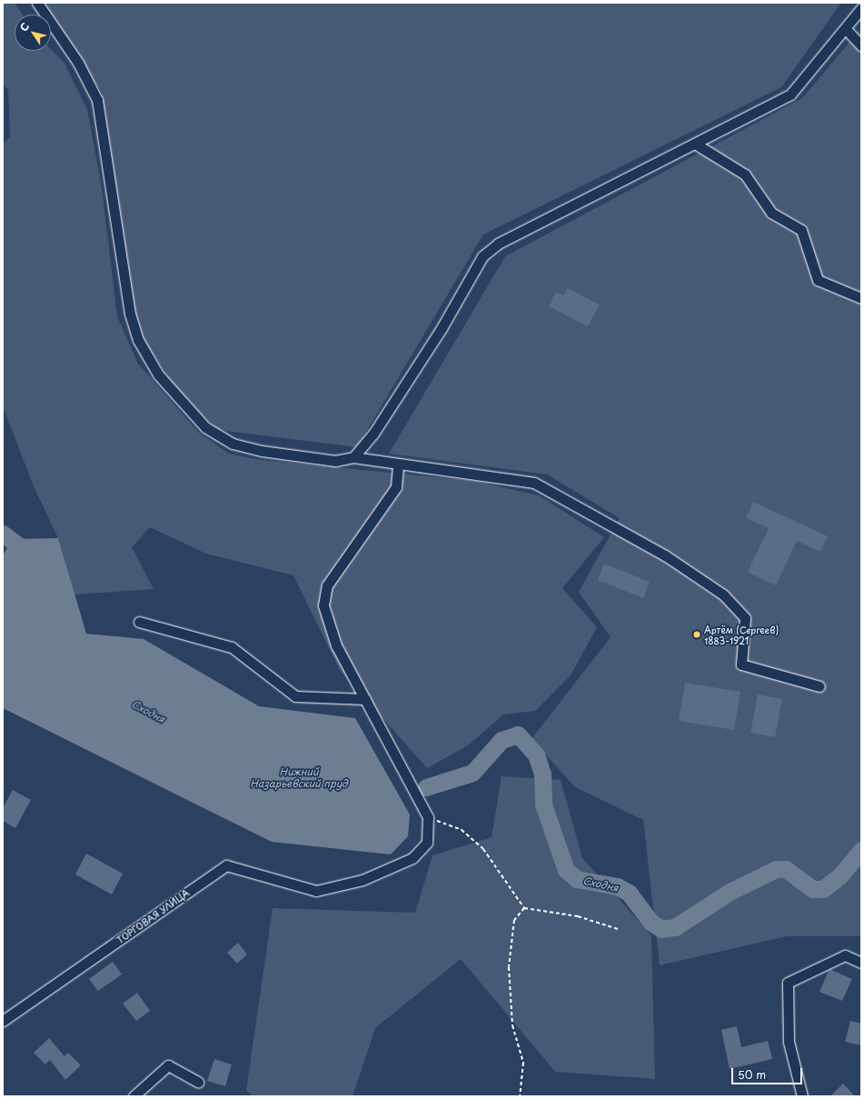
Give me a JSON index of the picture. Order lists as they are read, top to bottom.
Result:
{
  "streets": {
    "street": ["ТОРГОВАЯ УЛИЦА"]
  },
  "water": ["Сходня", "Нижний Назарьевский пруд"],
  "places": ["Артём (Сергеев) 1883-1921"],
  "scale_bar": "50 m",
  "north": "top left"
}
